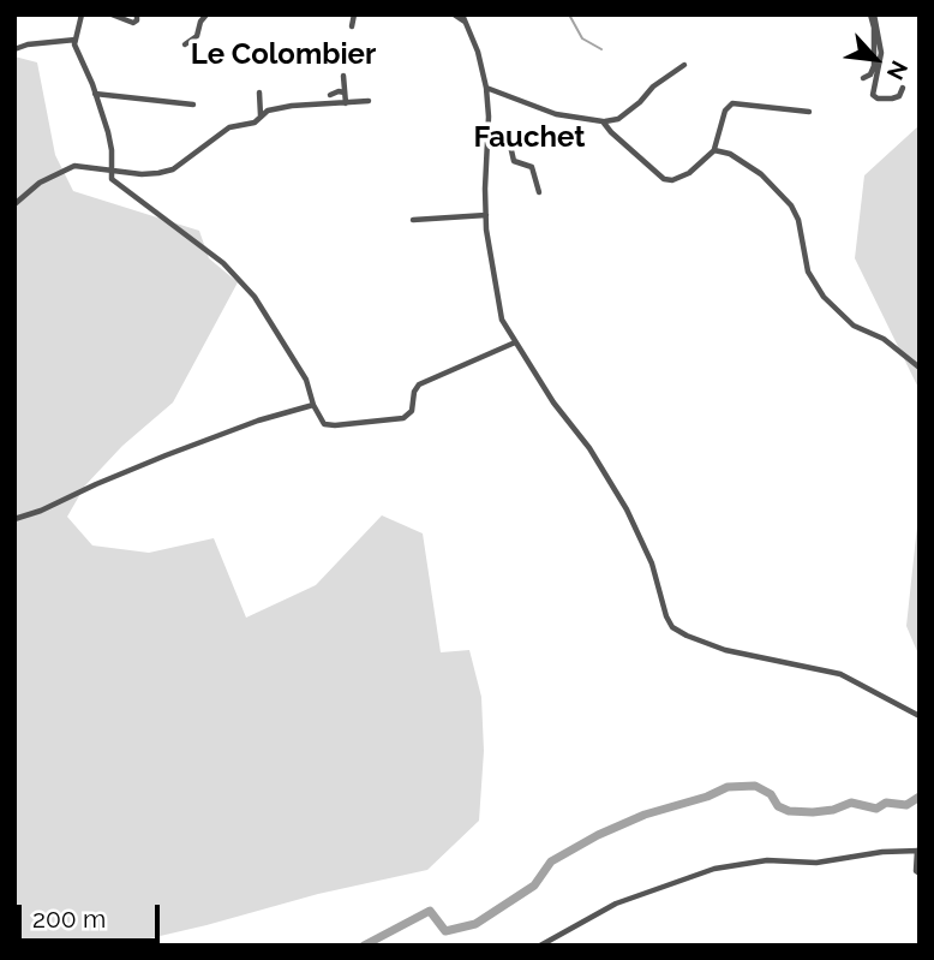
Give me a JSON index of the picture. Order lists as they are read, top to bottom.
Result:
{
  "districts": ["Le Colombier", "Fauchet"],
  "scale_bar": "200 m",
  "north": "bottom right"
}
